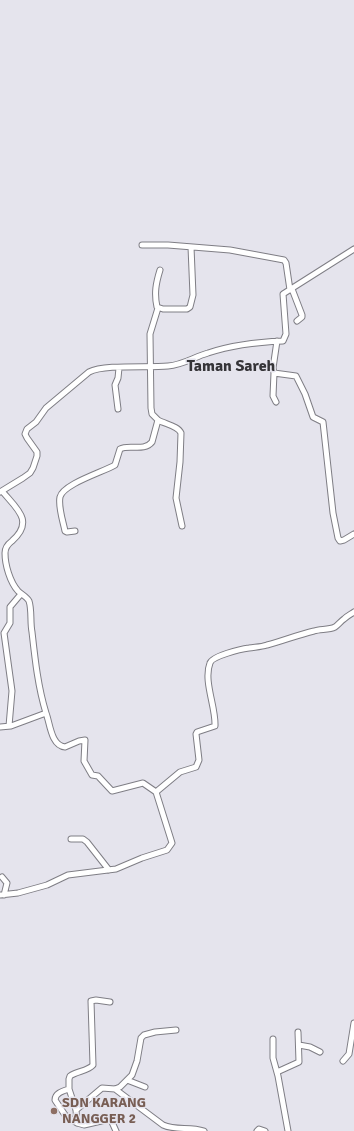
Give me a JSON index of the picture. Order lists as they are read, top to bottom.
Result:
{
  "districts": ["Taman Sareh"],
  "places": ["SDN KARANG NANGGER 2"]
}
